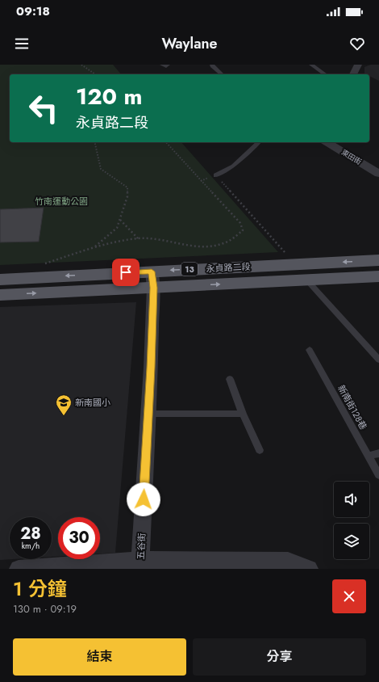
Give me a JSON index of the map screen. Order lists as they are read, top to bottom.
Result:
{
  "streets": {
    "main road": ["永貞路二段", "13"],
    "street": ["東田街", "五谷街"],
    "lane": ["新南街128巷"]
  },
  "crossings": [
    ["永貞路二段", "五谷街"]
  ],
  "parks": ["竹南運動公園"],
  "places": {
    "school or university": ["新南國小"]
  },
  "page": {
    "status": "09:18",
    "header": "Waylane",
    "turn": ["120 m", "永貞路二段"],
    "speed": "28 km/h",
    "limit": "30",
    "heading": ["1 分鐘", "130 m · 09:19"],
    "buttons": ["結束", "分享"]
  }
}
